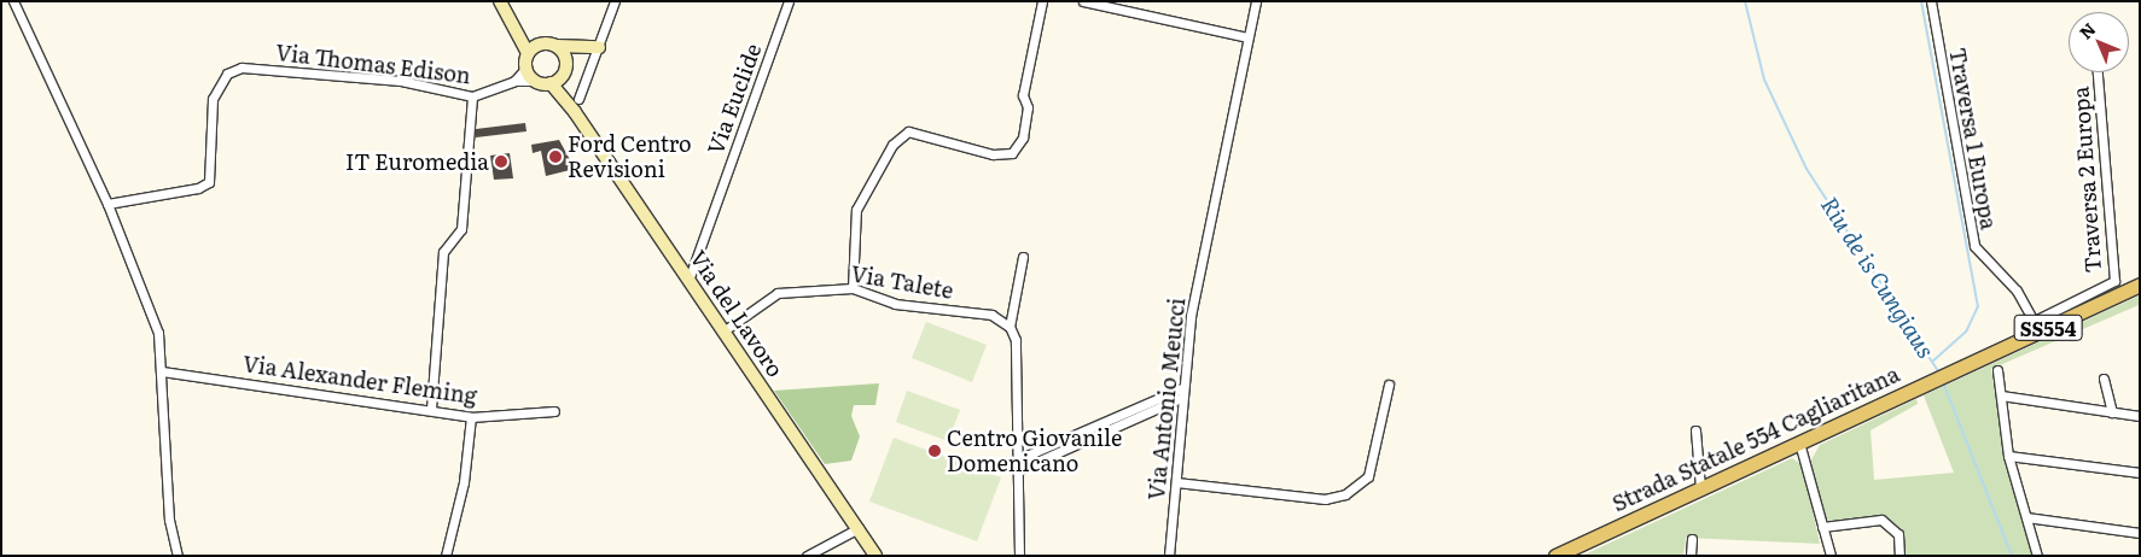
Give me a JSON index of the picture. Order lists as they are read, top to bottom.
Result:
{
  "streets": {
    "main road": ["Via del Lavoro", "SS554", "Strada Statale 554 Cagliaritana"],
    "street": [
      "Via Thomas Edison",
      "Via Euclide",
      "Traversa 1 Europa",
      "Traversa 2 Europa",
      "Via Talete",
      "Via Alexander Fleming",
      "Via Antonio Meucci"
    ]
  },
  "crossings": [
    ["Via Euclide", "Via del Lavoro"],
    ["Traversa 1 Europa", "Traversa 2 Europa"],
    ["Traversa 1 Europa", "Strada Statale 554 Cagliaritana"],
    ["Traversa 2 Europa", "Strada Statale 554 Cagliaritana"],
    ["Via Talete", "Via del Lavoro"]
  ],
  "water": ["Riu de is Cungiaus"],
  "places": ["Ford Centro Revisioni", "IT Euromedia", "Centro Giovanile Domenicano"],
  "north": "top left"
}
